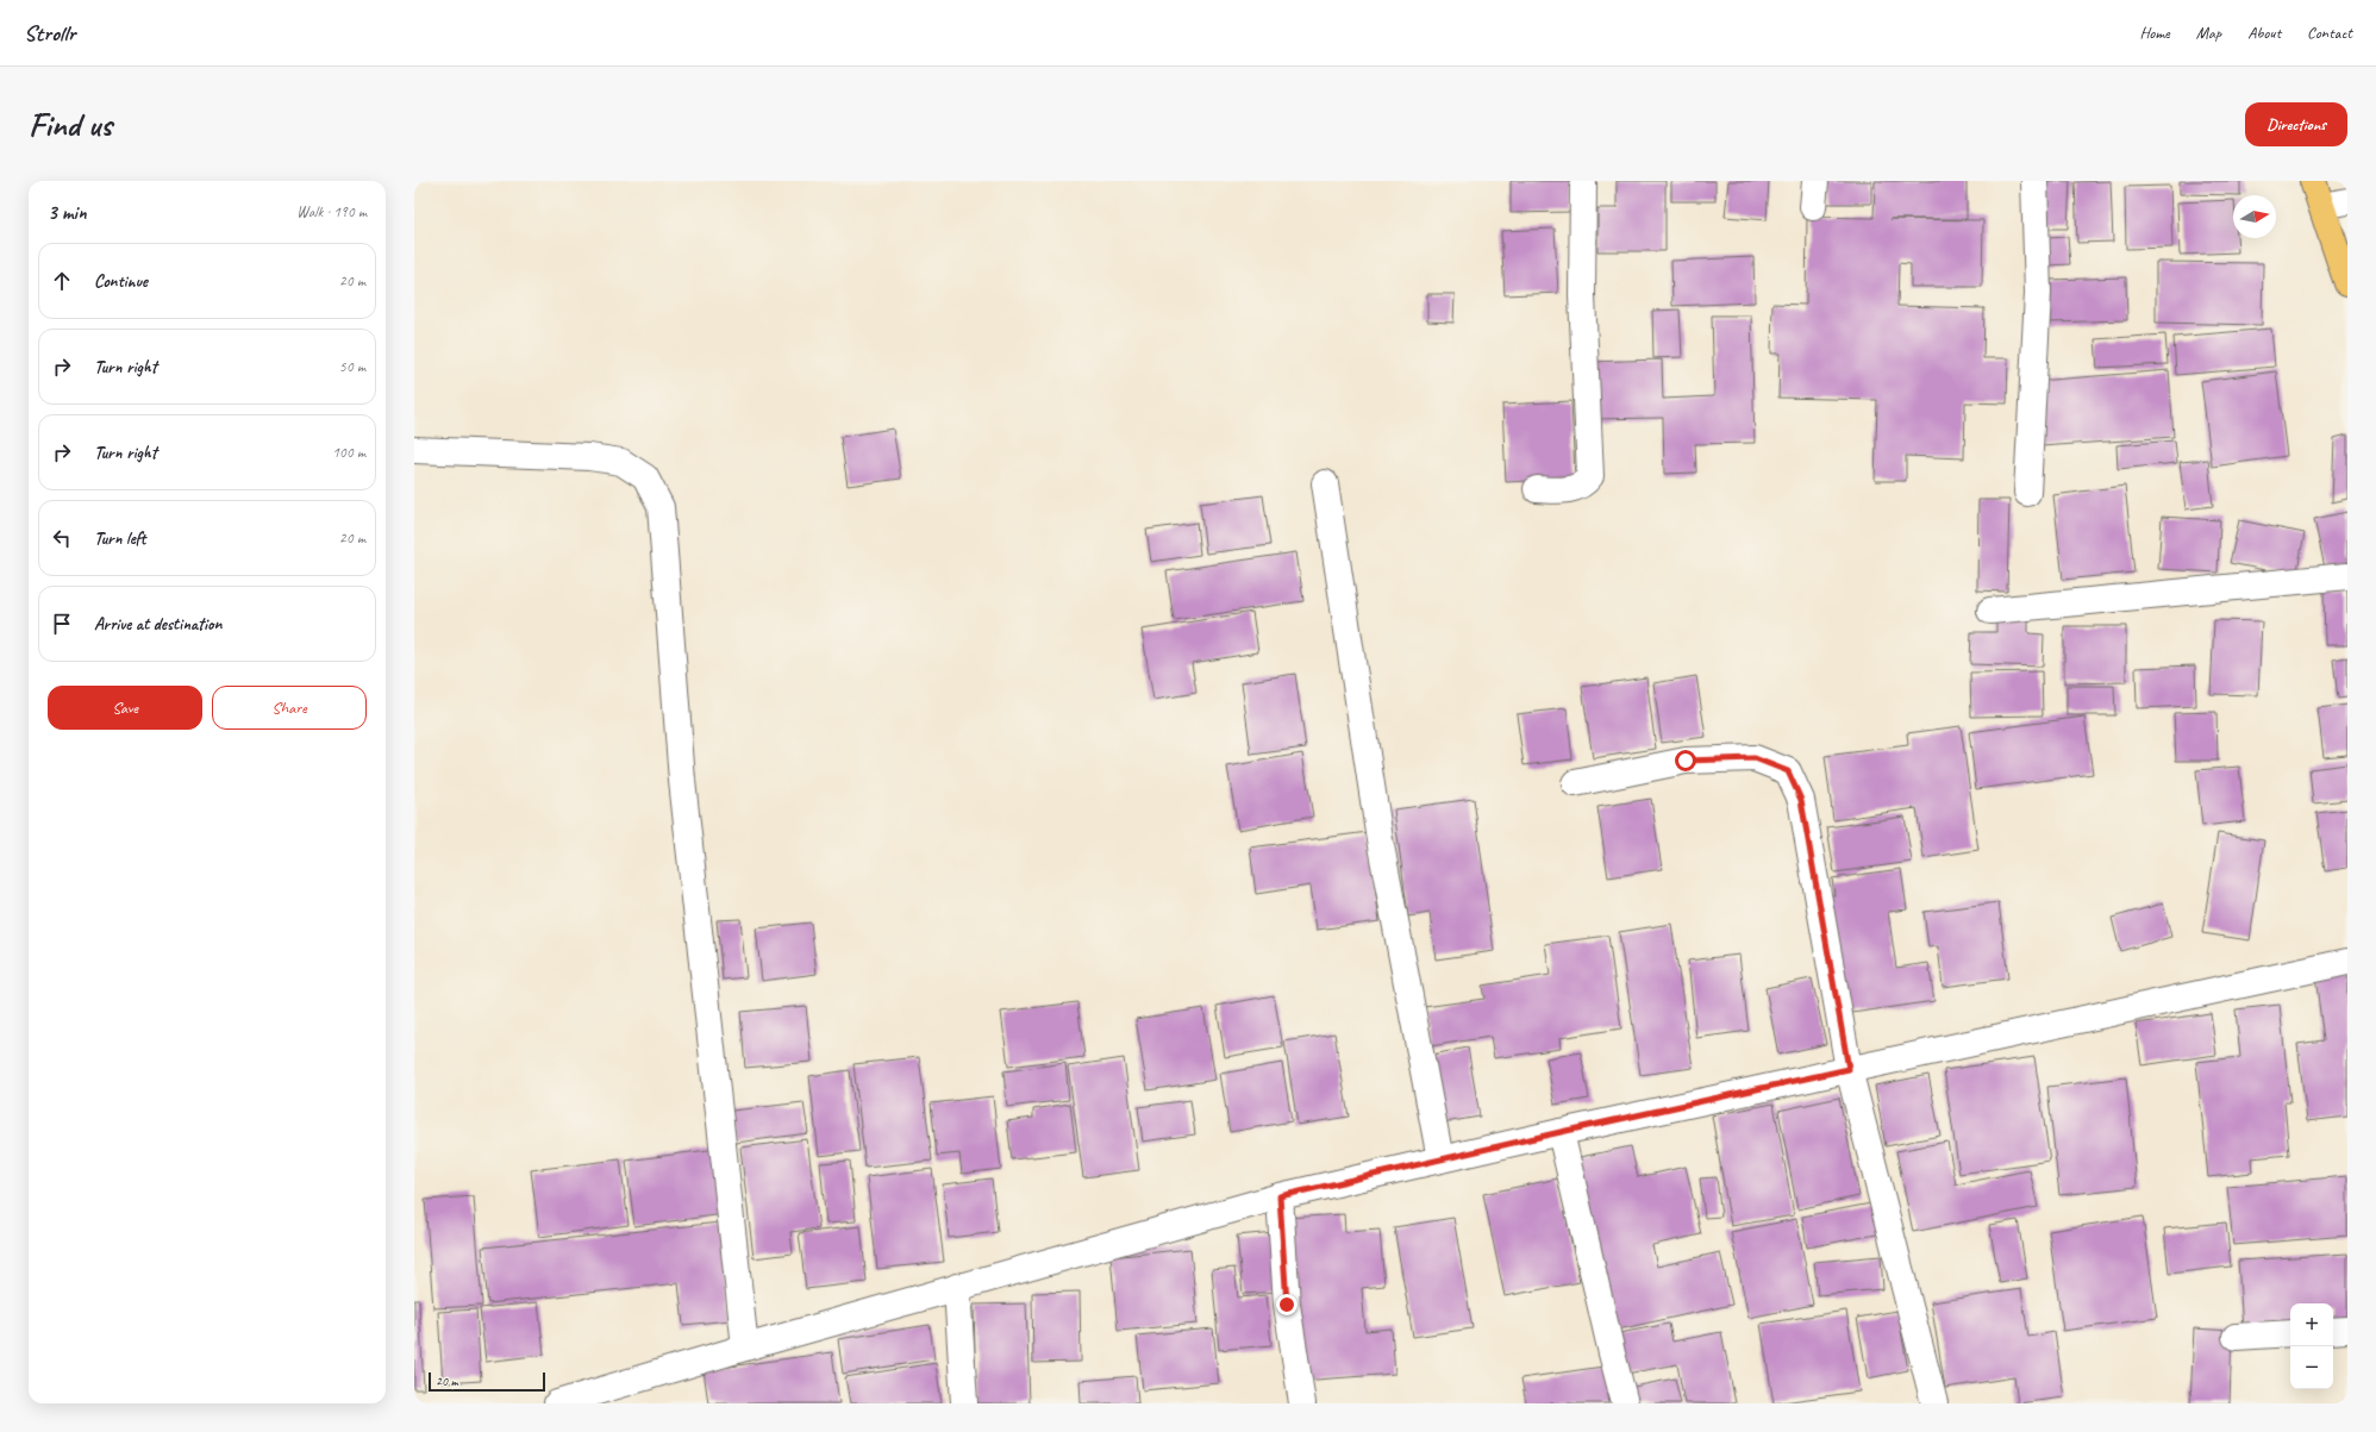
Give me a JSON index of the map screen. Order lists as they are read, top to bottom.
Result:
{
  "scale_bar": "20 m",
  "north": "right",
  "page": {
    "header": "Strollr",
    "nav": [
      "Home",
      "Map",
      "About",
      "Contact"
    ],
    "buttons": [
      "Directions",
      ["Save", "Share"]
    ],
    "title": "Find us",
    "heading": ["3 min", "Walk · 190 m"],
    "list": [
      ["Continue", "20 m"],
      ["Turn right", "50 m"],
      ["Turn right", "100 m"],
      ["Turn left", "20 m"],
      "Arrive at destination"
    ],
    "map_buttons": ["+", "−"],
    "scale": "20 m"
  }
}
